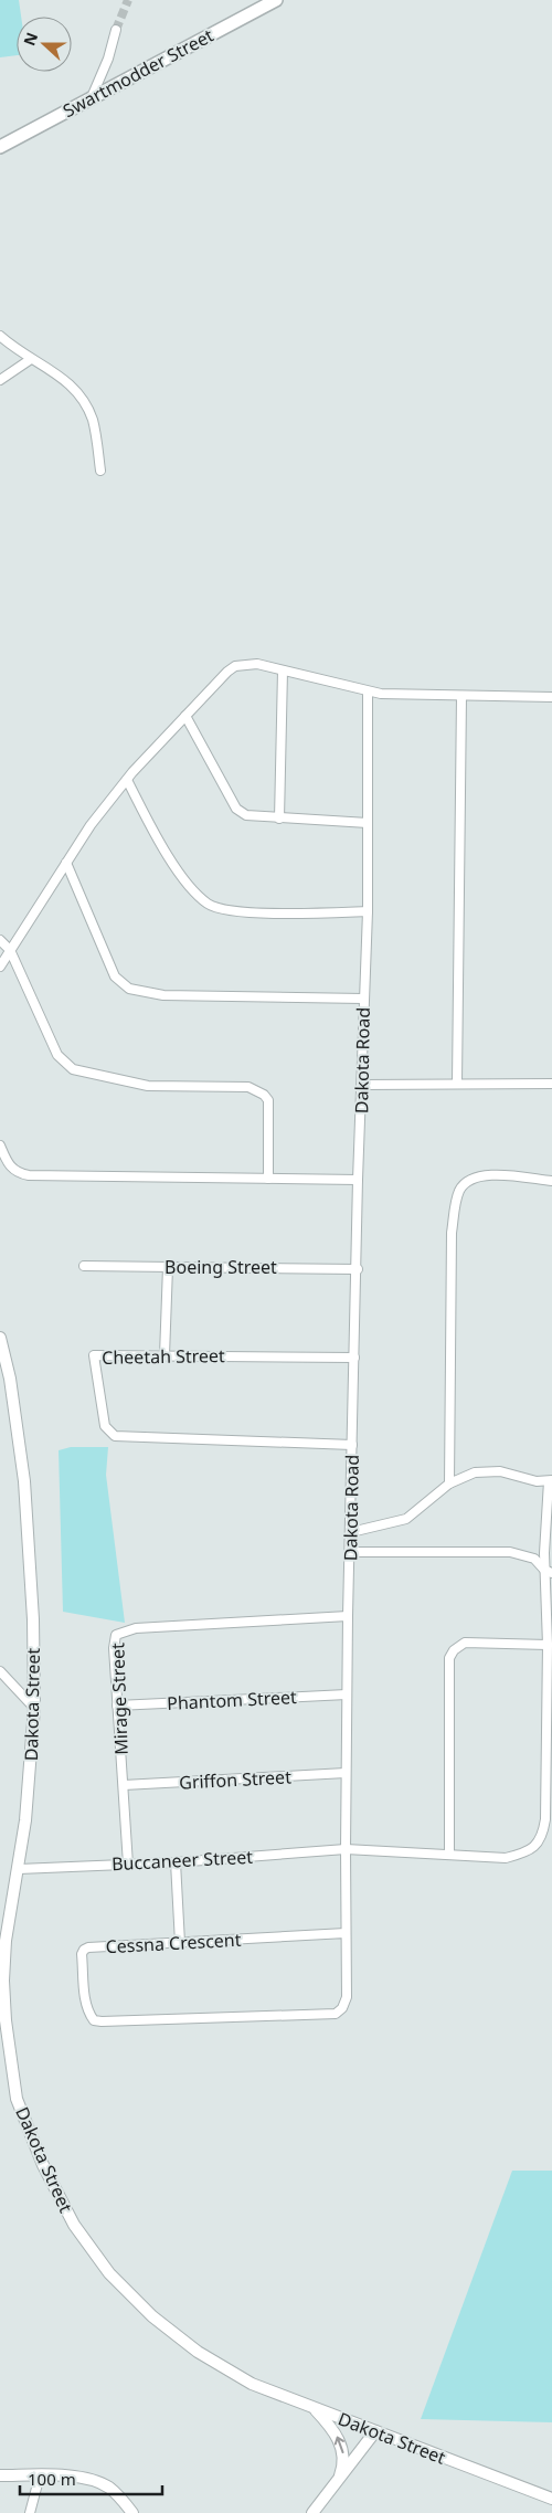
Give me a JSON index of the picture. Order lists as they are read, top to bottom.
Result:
{
  "streets": {
    "main road": ["Swartmodder Street"],
    "street": [
      "Dakota Road",
      "Boeing Street",
      "Cheetah Street",
      "Mirage Street",
      "Phantom Street",
      "Dakota Street",
      "Griffon Street",
      "Buccaneer Street",
      "Cessna Crescent"
    ]
  },
  "crossings": [
    ["Dakota Road", "Boeing Street"],
    ["Dakota Road", "Cheetah Street"],
    ["Dakota Road", "Mirage Street"],
    ["Dakota Road", "Phantom Street"],
    ["Dakota Road", "Griffon Street"],
    ["Dakota Road", "Buccaneer Street"],
    ["Dakota Road", "Cessna Crescent"],
    ["Mirage Street", "Phantom Street"],
    ["Mirage Street", "Griffon Street"],
    ["Mirage Street", "Buccaneer Street"],
    ["Dakota Street", "Buccaneer Street"]
  ],
  "scale_bar": "100 m",
  "north": "left"
}
